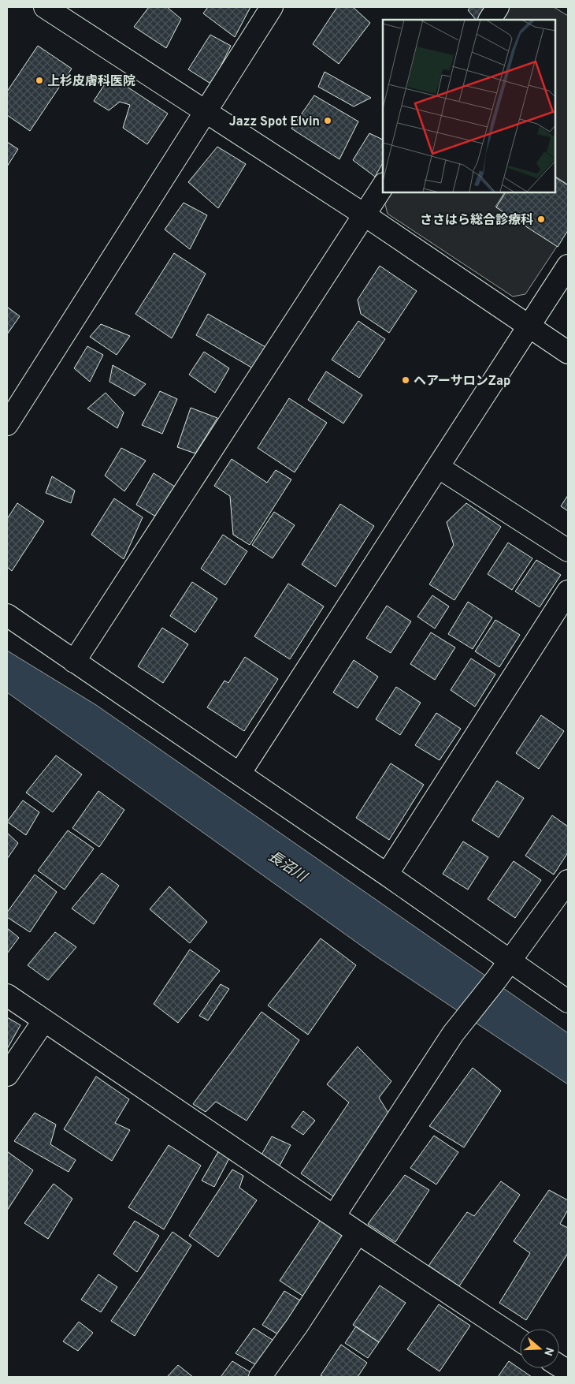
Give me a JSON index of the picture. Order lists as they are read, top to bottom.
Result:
{
  "water": ["長沼川"],
  "places": [
    "上杉皮膚科医院",
    "Jazz Spot Elvin",
    "ささはら総合診療科",
    "ヘアーサロンZap"
  ],
  "north": "right"
}
